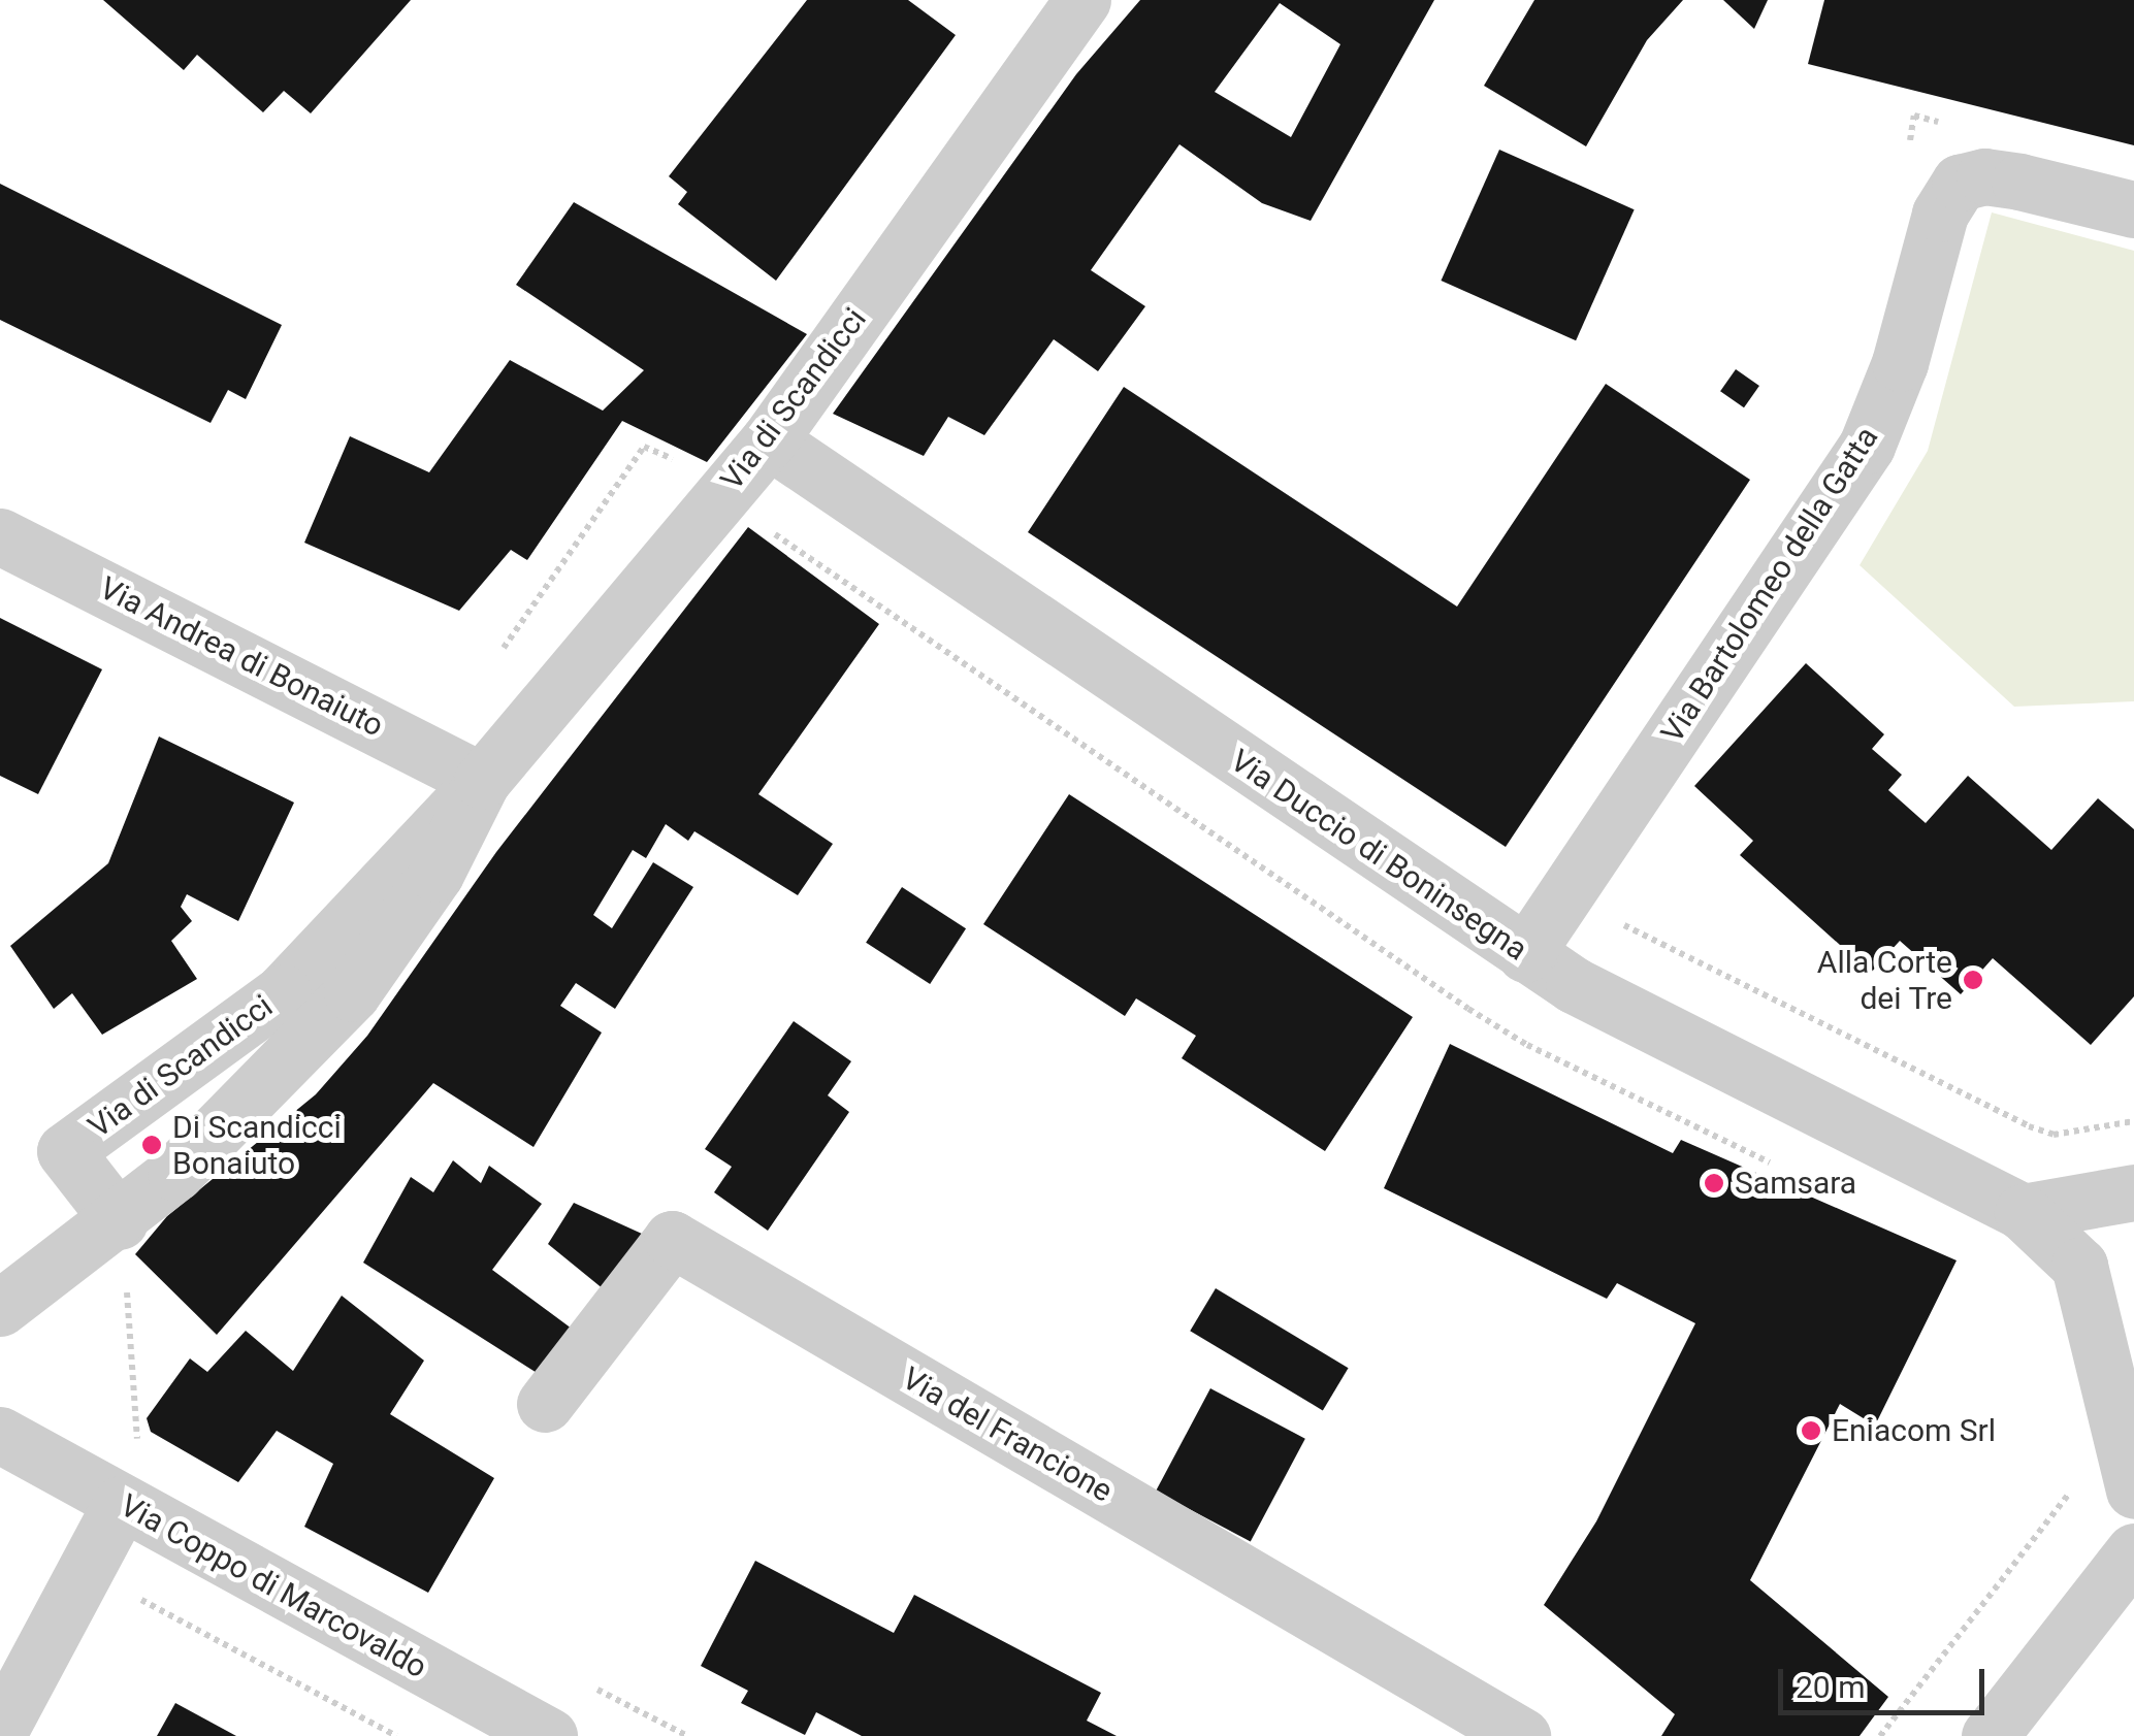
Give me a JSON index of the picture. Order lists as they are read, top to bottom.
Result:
{
  "streets": {
    "street": [
      "Via di Scandicci",
      "Via Bartolomeo della Gatta",
      "Via Andrea di Bonaiuto",
      "Via Duccio di Boninsegna",
      "Via del Francione",
      "Via Coppo di Marcovaldo"
    ]
  },
  "crossings": [
    ["Via di Scandicci", "Via Andrea di Bonaiuto"],
    ["Via di Scandicci", "Via Duccio di Boninsegna"],
    ["Via Bartolomeo della Gatta", "Via Duccio di Boninsegna"]
  ],
  "places": [
    "Alla Corte dei Tre",
    "Di Scandicci Bonaiuto",
    "Samsara",
    "Eniacom Srl"
  ],
  "scale_bar": "20 m"
}
